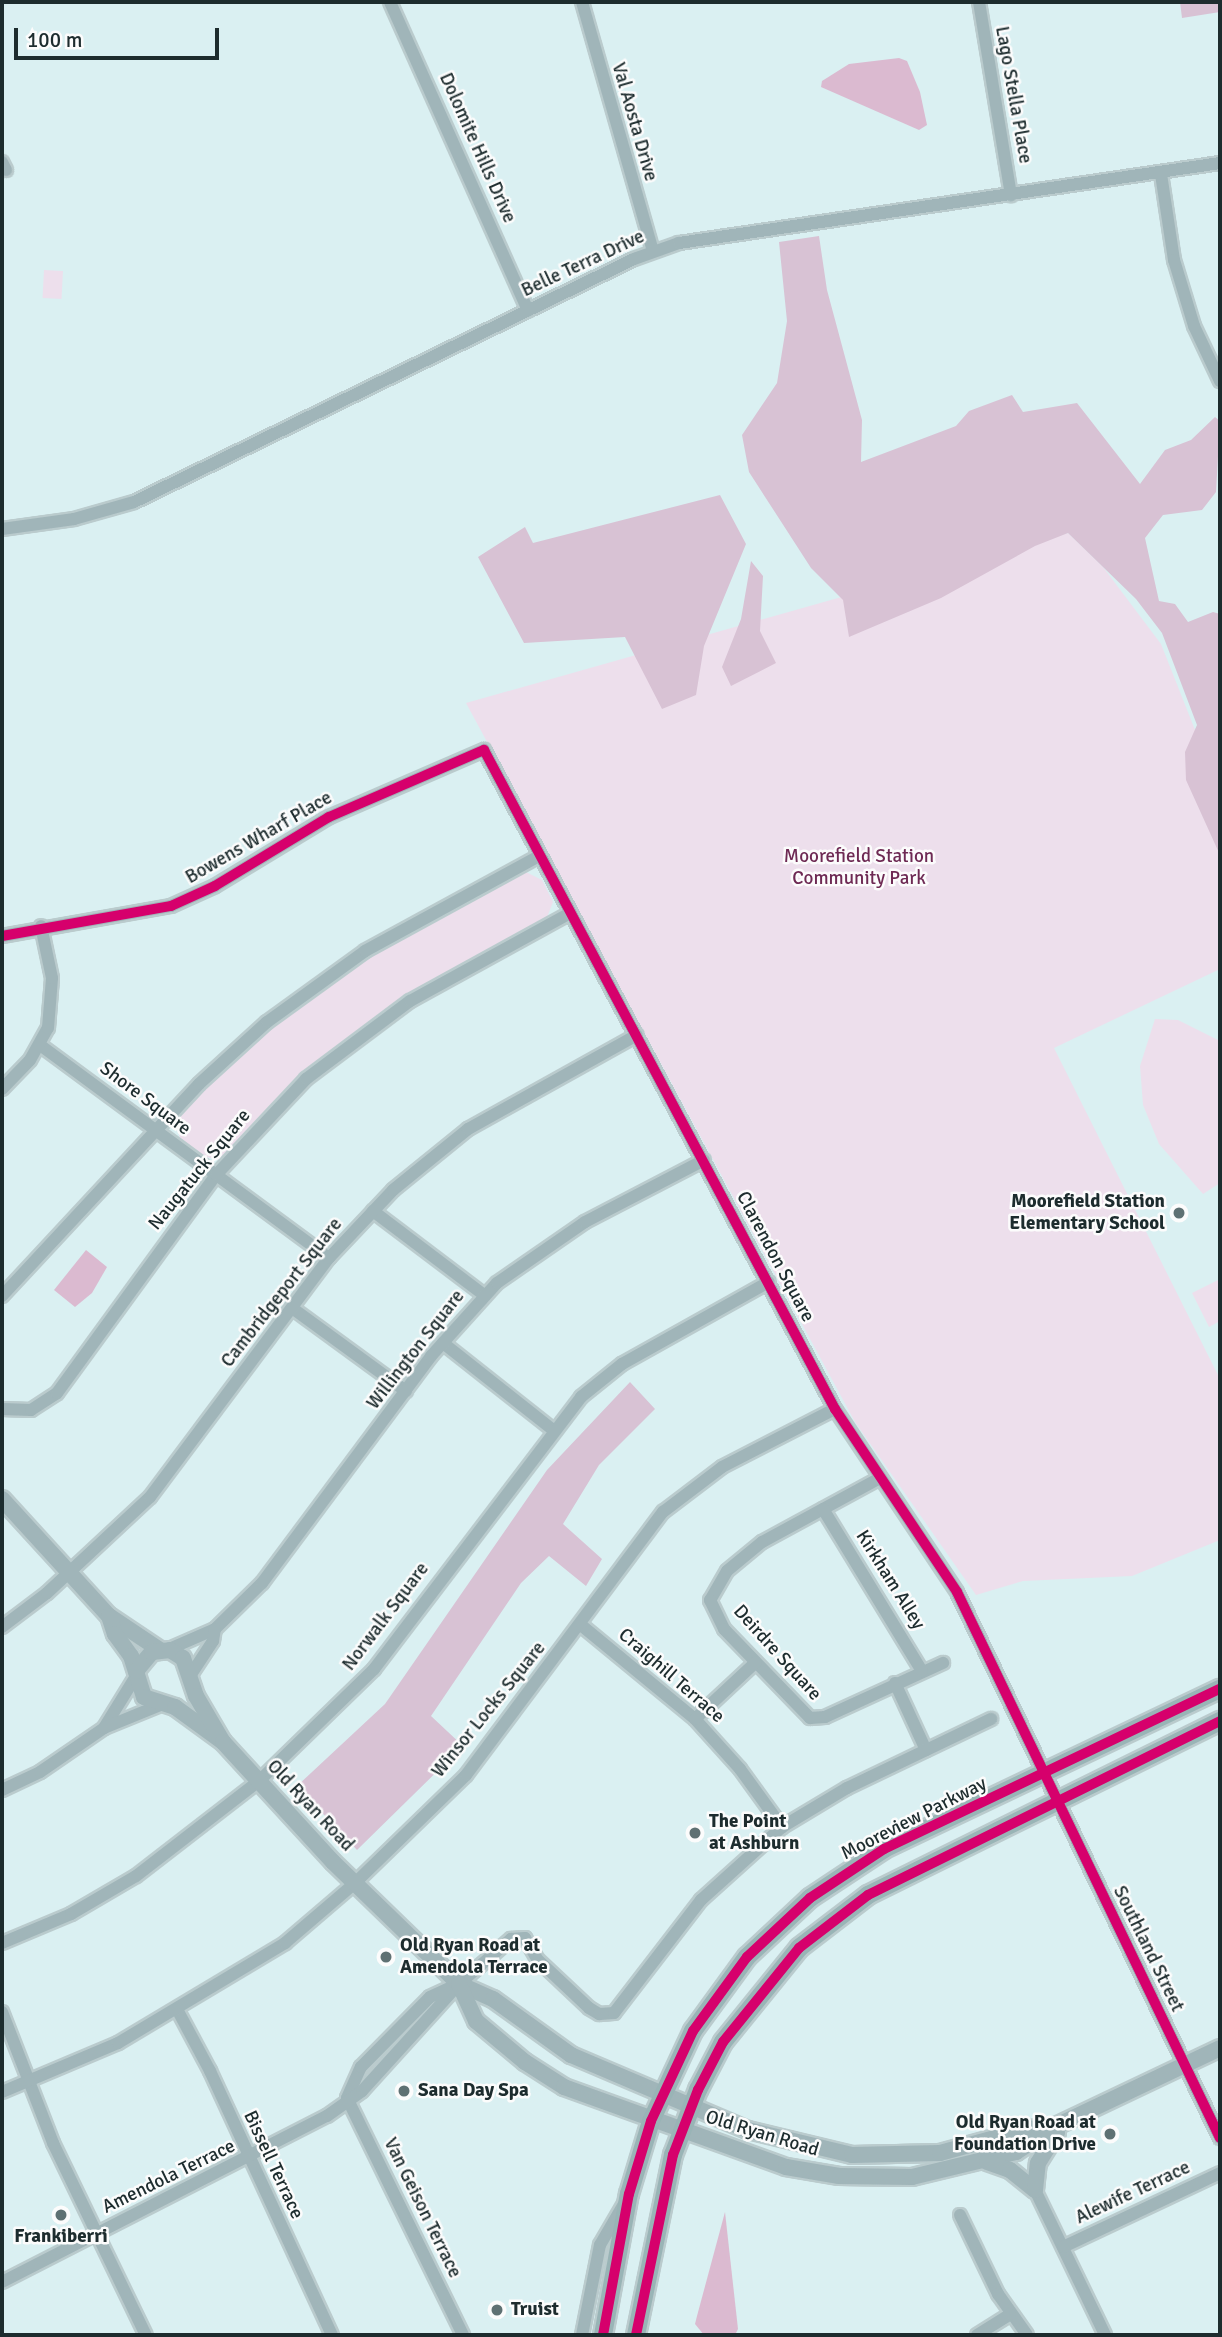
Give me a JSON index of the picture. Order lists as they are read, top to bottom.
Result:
{
  "streets": {
    "main road": ["Mooreview Parkway"],
    "street": [
      "Lago Stella Place",
      "Val Aosta Drive",
      "Dolomite Hills Drive",
      "Belle Terra Drive",
      "Bowens Wharf Place",
      "Shore Square",
      "Naugatuck Square",
      "Clarendon Square",
      "Cambridgeport Square",
      "Willington Square",
      "Kirkham Alley",
      "Norwalk Square",
      "Deirdre Square",
      "Craighill Terrace",
      "Winsor Locks Square",
      "Old Ryan Road",
      "Southland Street",
      "Bissell Terrace",
      "Amendola Terrace",
      "Alewife Terrace",
      "Van Geison Terrace"
    ]
  },
  "crossings": [
    ["Lago Stella Place", "Belle Terra Drive"],
    ["Val Aosta Drive", "Belle Terra Drive"],
    ["Dolomite Hills Drive", "Belle Terra Drive"],
    ["Bowens Wharf Place", "Clarendon Square"],
    ["Shore Square", "Naugatuck Square"],
    ["Shore Square", "Cambridgeport Square"],
    ["Naugatuck Square", "Clarendon Square"],
    ["Clarendon Square", "Cambridgeport Square"],
    ["Clarendon Square", "Willington Square"],
    ["Clarendon Square", "Norwalk Square"],
    ["Clarendon Square", "Deirdre Square"],
    ["Clarendon Square", "Winsor Locks Square"],
    ["Clarendon Square", "Mooreview Parkway"],
    ["Clarendon Square", "Southland Street"],
    ["Cambridgeport Square", "Old Ryan Road"],
    ["Willington Square", "Old Ryan Road"],
    ["Kirkham Alley", "Deirdre Square"],
    ["Norwalk Square", "Old Ryan Road"],
    ["Craighill Terrace", "Winsor Locks Square"],
    ["Craighill Terrace", "Amendola Terrace"],
    ["Winsor Locks Square", "Old Ryan Road"],
    ["Winsor Locks Square", "Bissell Terrace"],
    ["Old Ryan Road", "Mooreview Parkway"],
    ["Old Ryan Road", "Southland Street"],
    ["Old Ryan Road", "Amendola Terrace"],
    ["Mooreview Parkway", "Southland Street"],
    ["Bissell Terrace", "Amendola Terrace"],
    ["Amendola Terrace", "Van Geison Terrace"]
  ],
  "parks": ["Moorefield Station Community Park"],
  "places": [
    "Moorefield Station Elementary School",
    "The Point at Ashburn",
    "Old Ryan Road at Amendola Terrace",
    "Sana Day Spa",
    "Old Ryan Road at Foundation Drive",
    "Frankiberri",
    "Truist"
  ],
  "scale_bar": "100 m"
}
